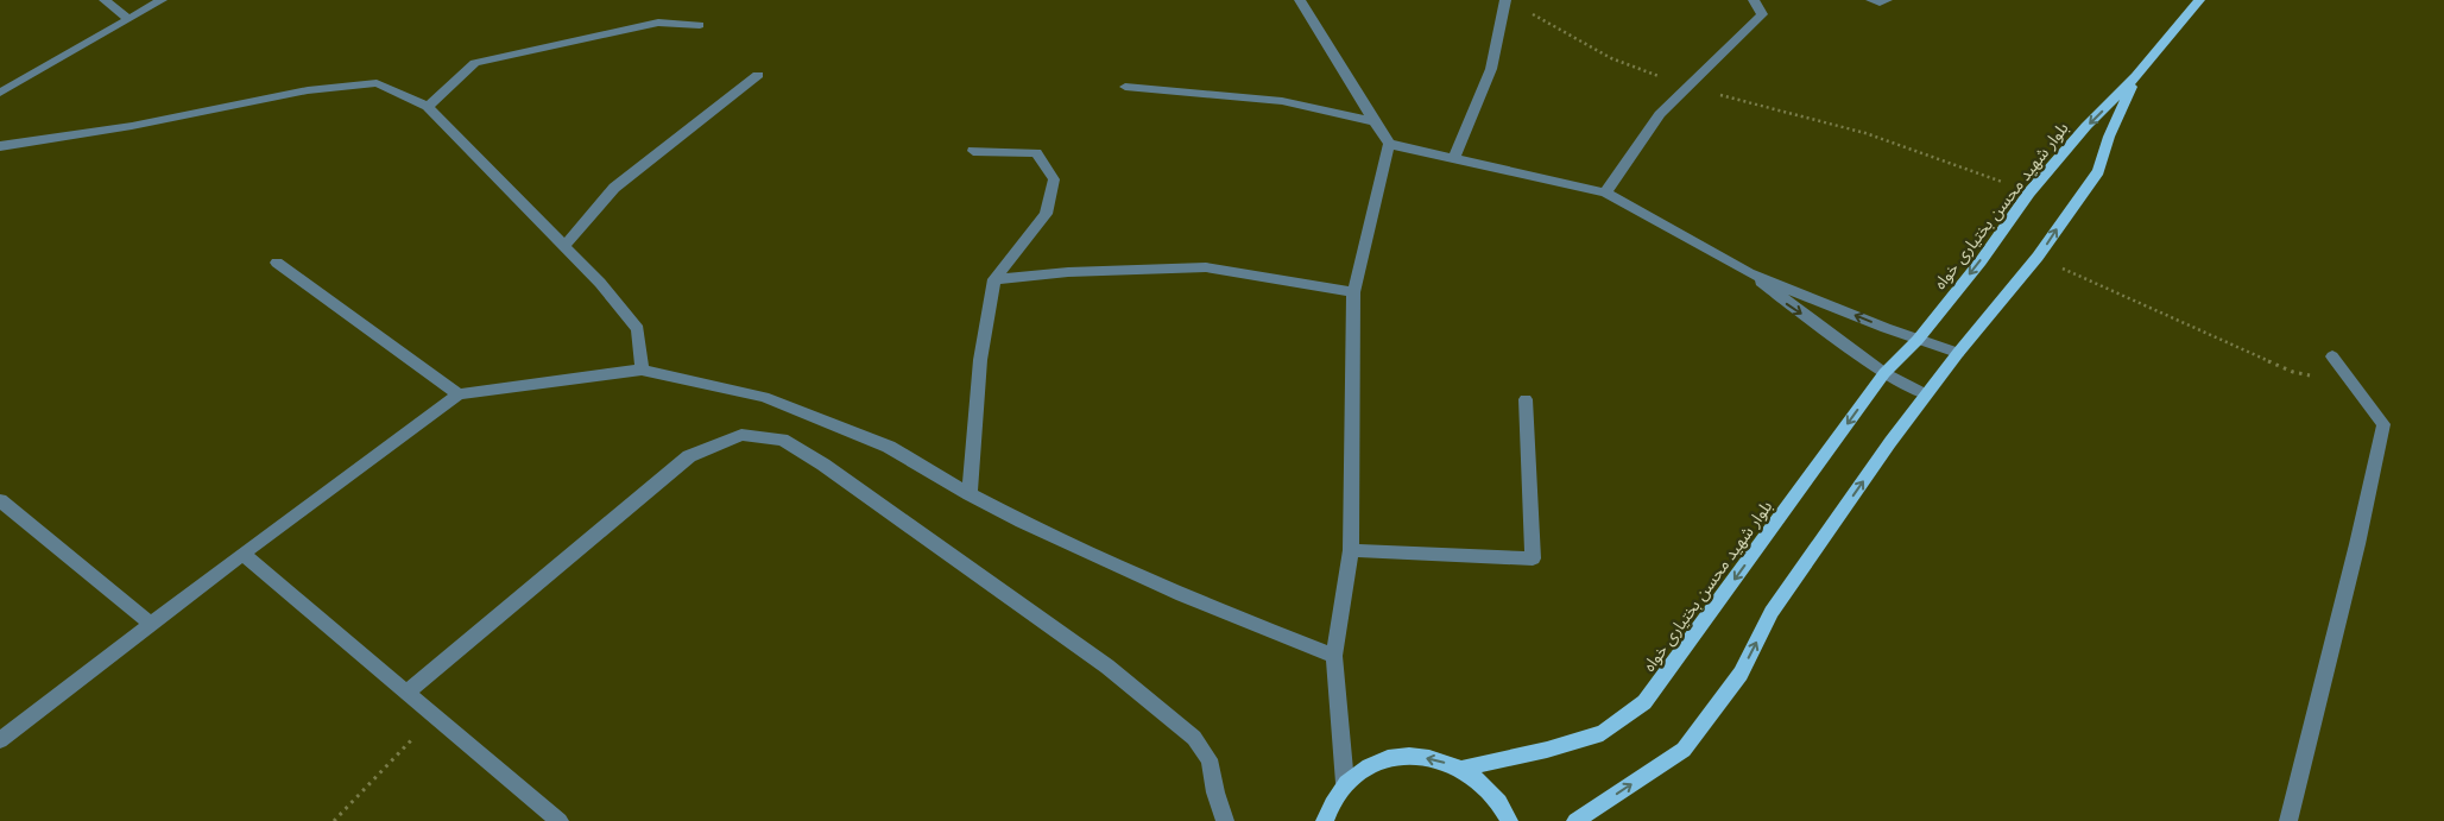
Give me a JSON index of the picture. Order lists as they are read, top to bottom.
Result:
{
  "streets": {
    "main road": ["بلوار شهید محسن بختیاری خواه"]
  }
}
